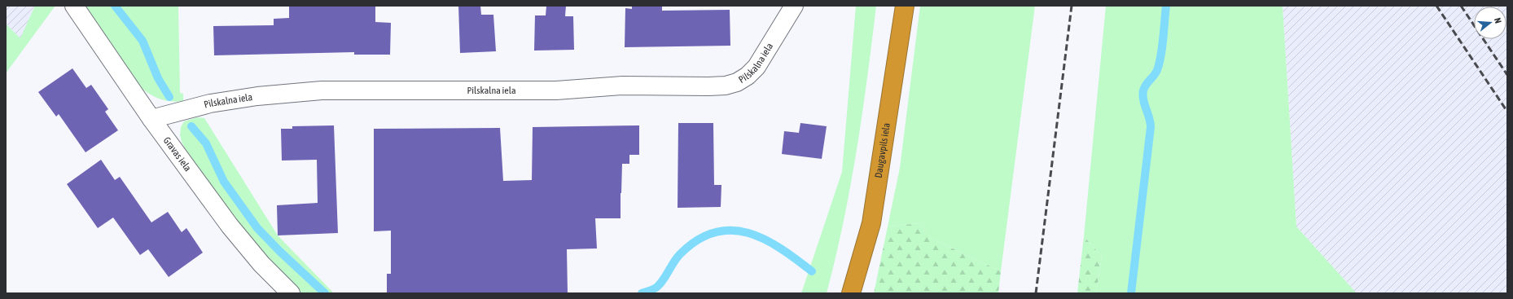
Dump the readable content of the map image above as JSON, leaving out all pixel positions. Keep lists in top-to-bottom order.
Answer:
{
  "streets": {
    "highway": ["Daugavpils iela"],
    "street": ["Pilskalna iela", "Gravas iela"]
  },
  "crossings": [
    ["Pilskalna iela", "Gravas iela"]
  ],
  "north": "right"
}
